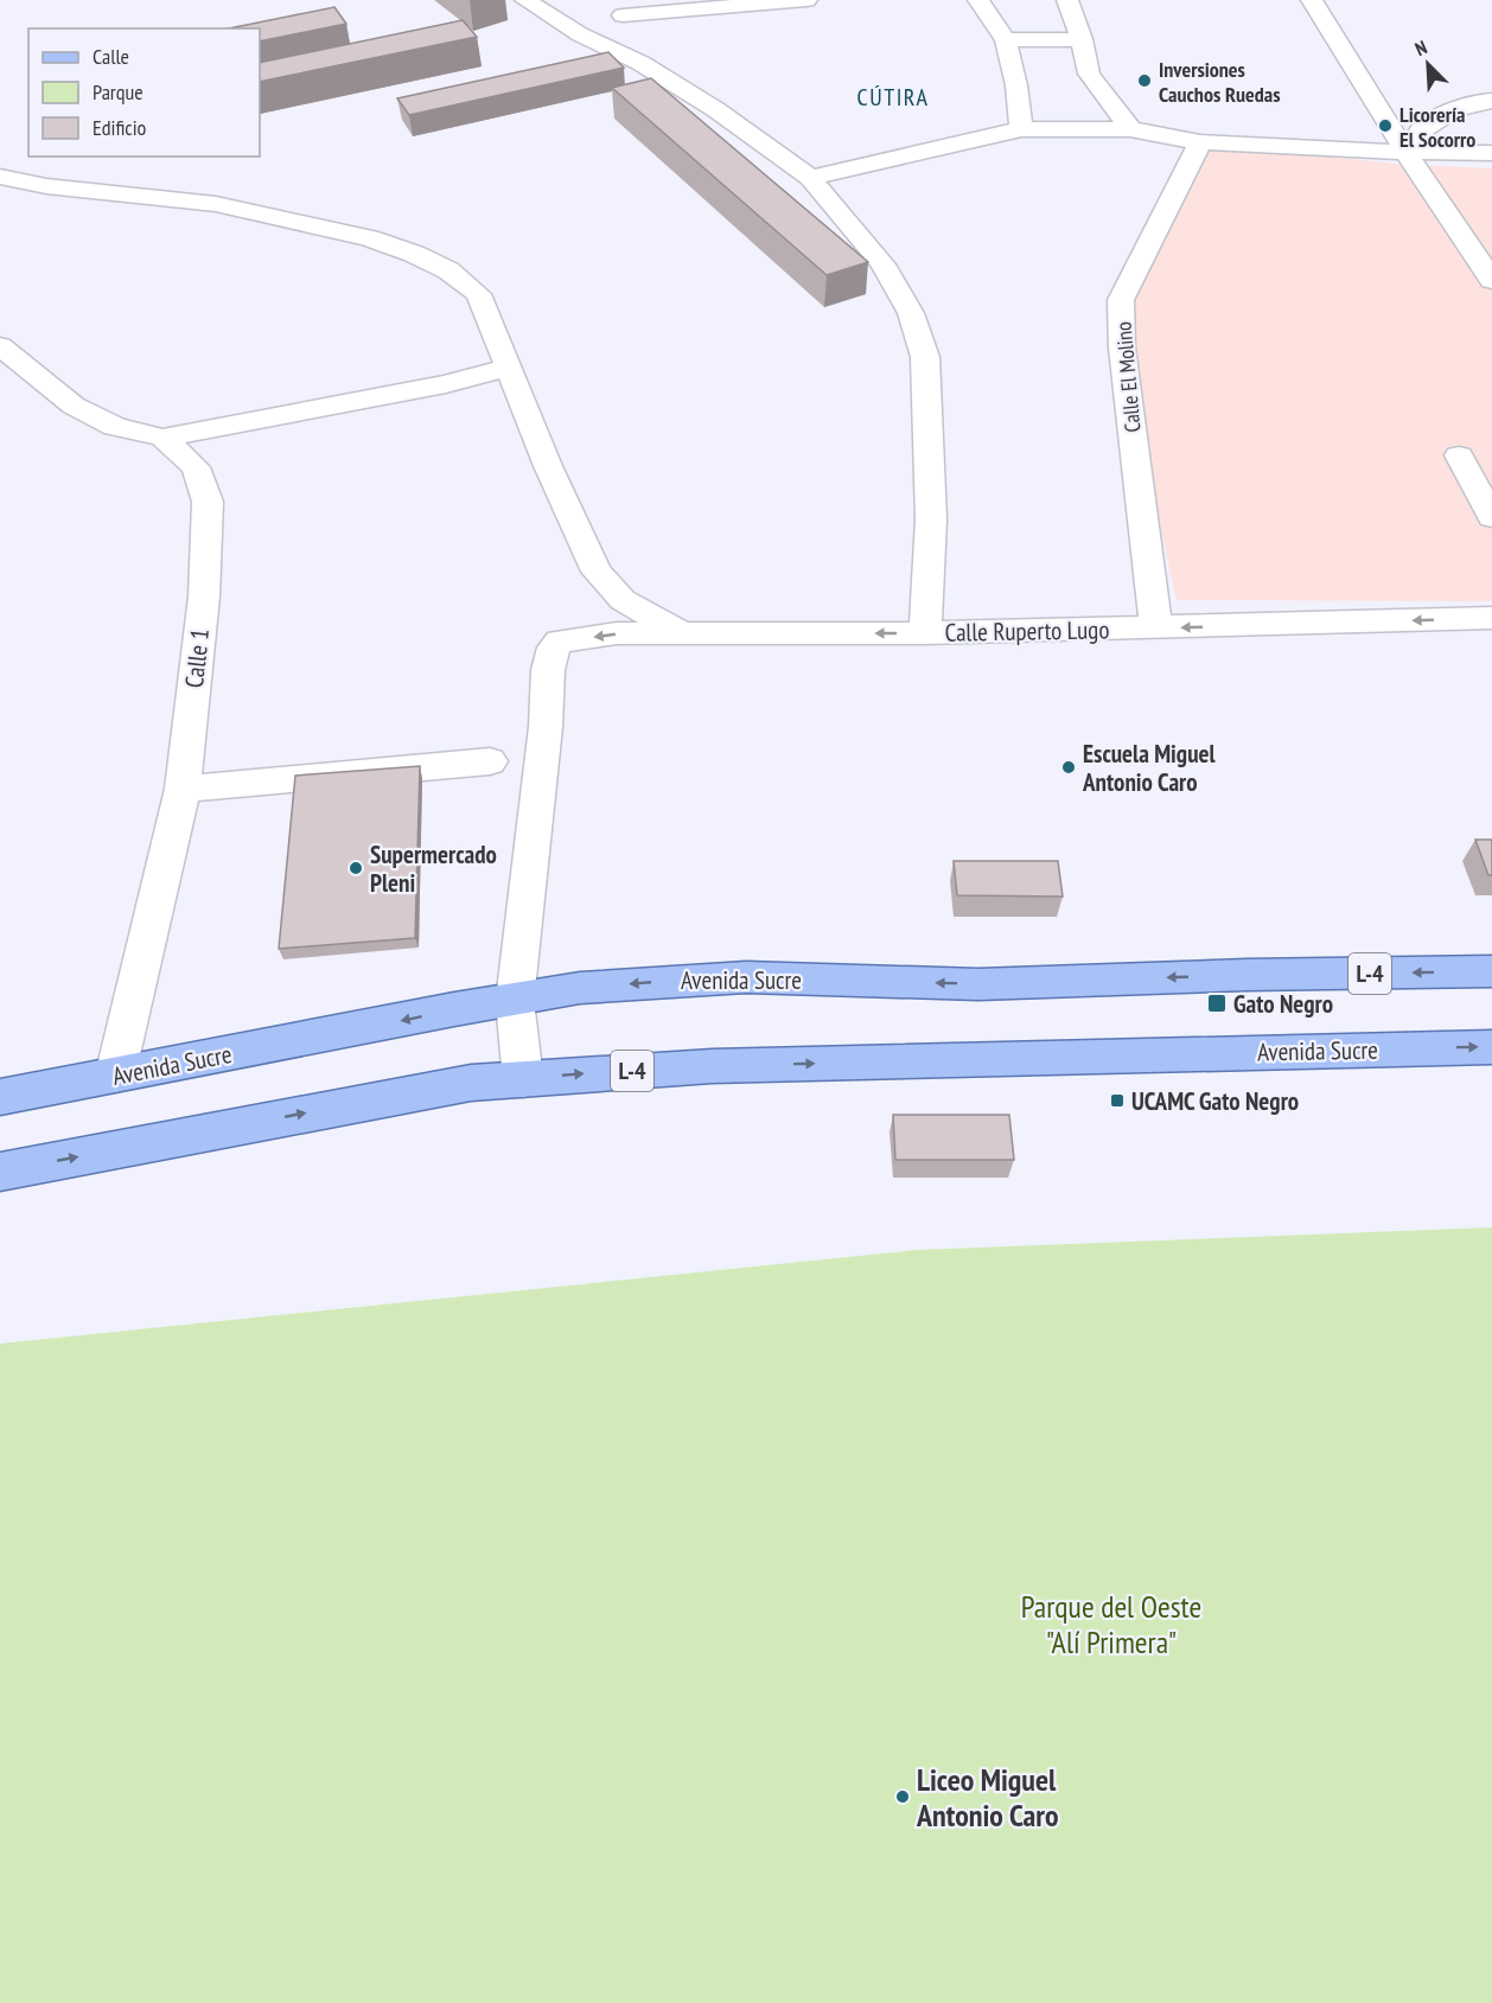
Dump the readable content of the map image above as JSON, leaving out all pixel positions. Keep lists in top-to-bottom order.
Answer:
{
  "streets": {
    "main road": ["L-4", "Avenida Sucre"],
    "street": ["Calle El Molino", "Calle Ruperto Lugo", "Calle 1"]
  },
  "crossings": [
    ["Calle El Molino", "Calle Ruperto Lugo"],
    ["Calle Ruperto Lugo", "Avenida Sucre"],
    ["Calle 1", "Avenida Sucre"]
  ],
  "districts": ["CÚTIRA"],
  "parks": ["Parque del Oeste \"Alí Primera\""],
  "places": {
    "other": [
      "Inversiones Cauchos Ruedas",
      "Licorería El Socorro",
      "Escuela Miguel Antonio Caro",
      "Supermercado Pleni",
      "Liceo Miguel Antonio Caro"
    ],
    "transit": ["Gato Negro", "UCAMC Gato Negro"]
  },
  "legend": ["Calle", "Parque", "Edificio"],
  "north": "top left"
}
